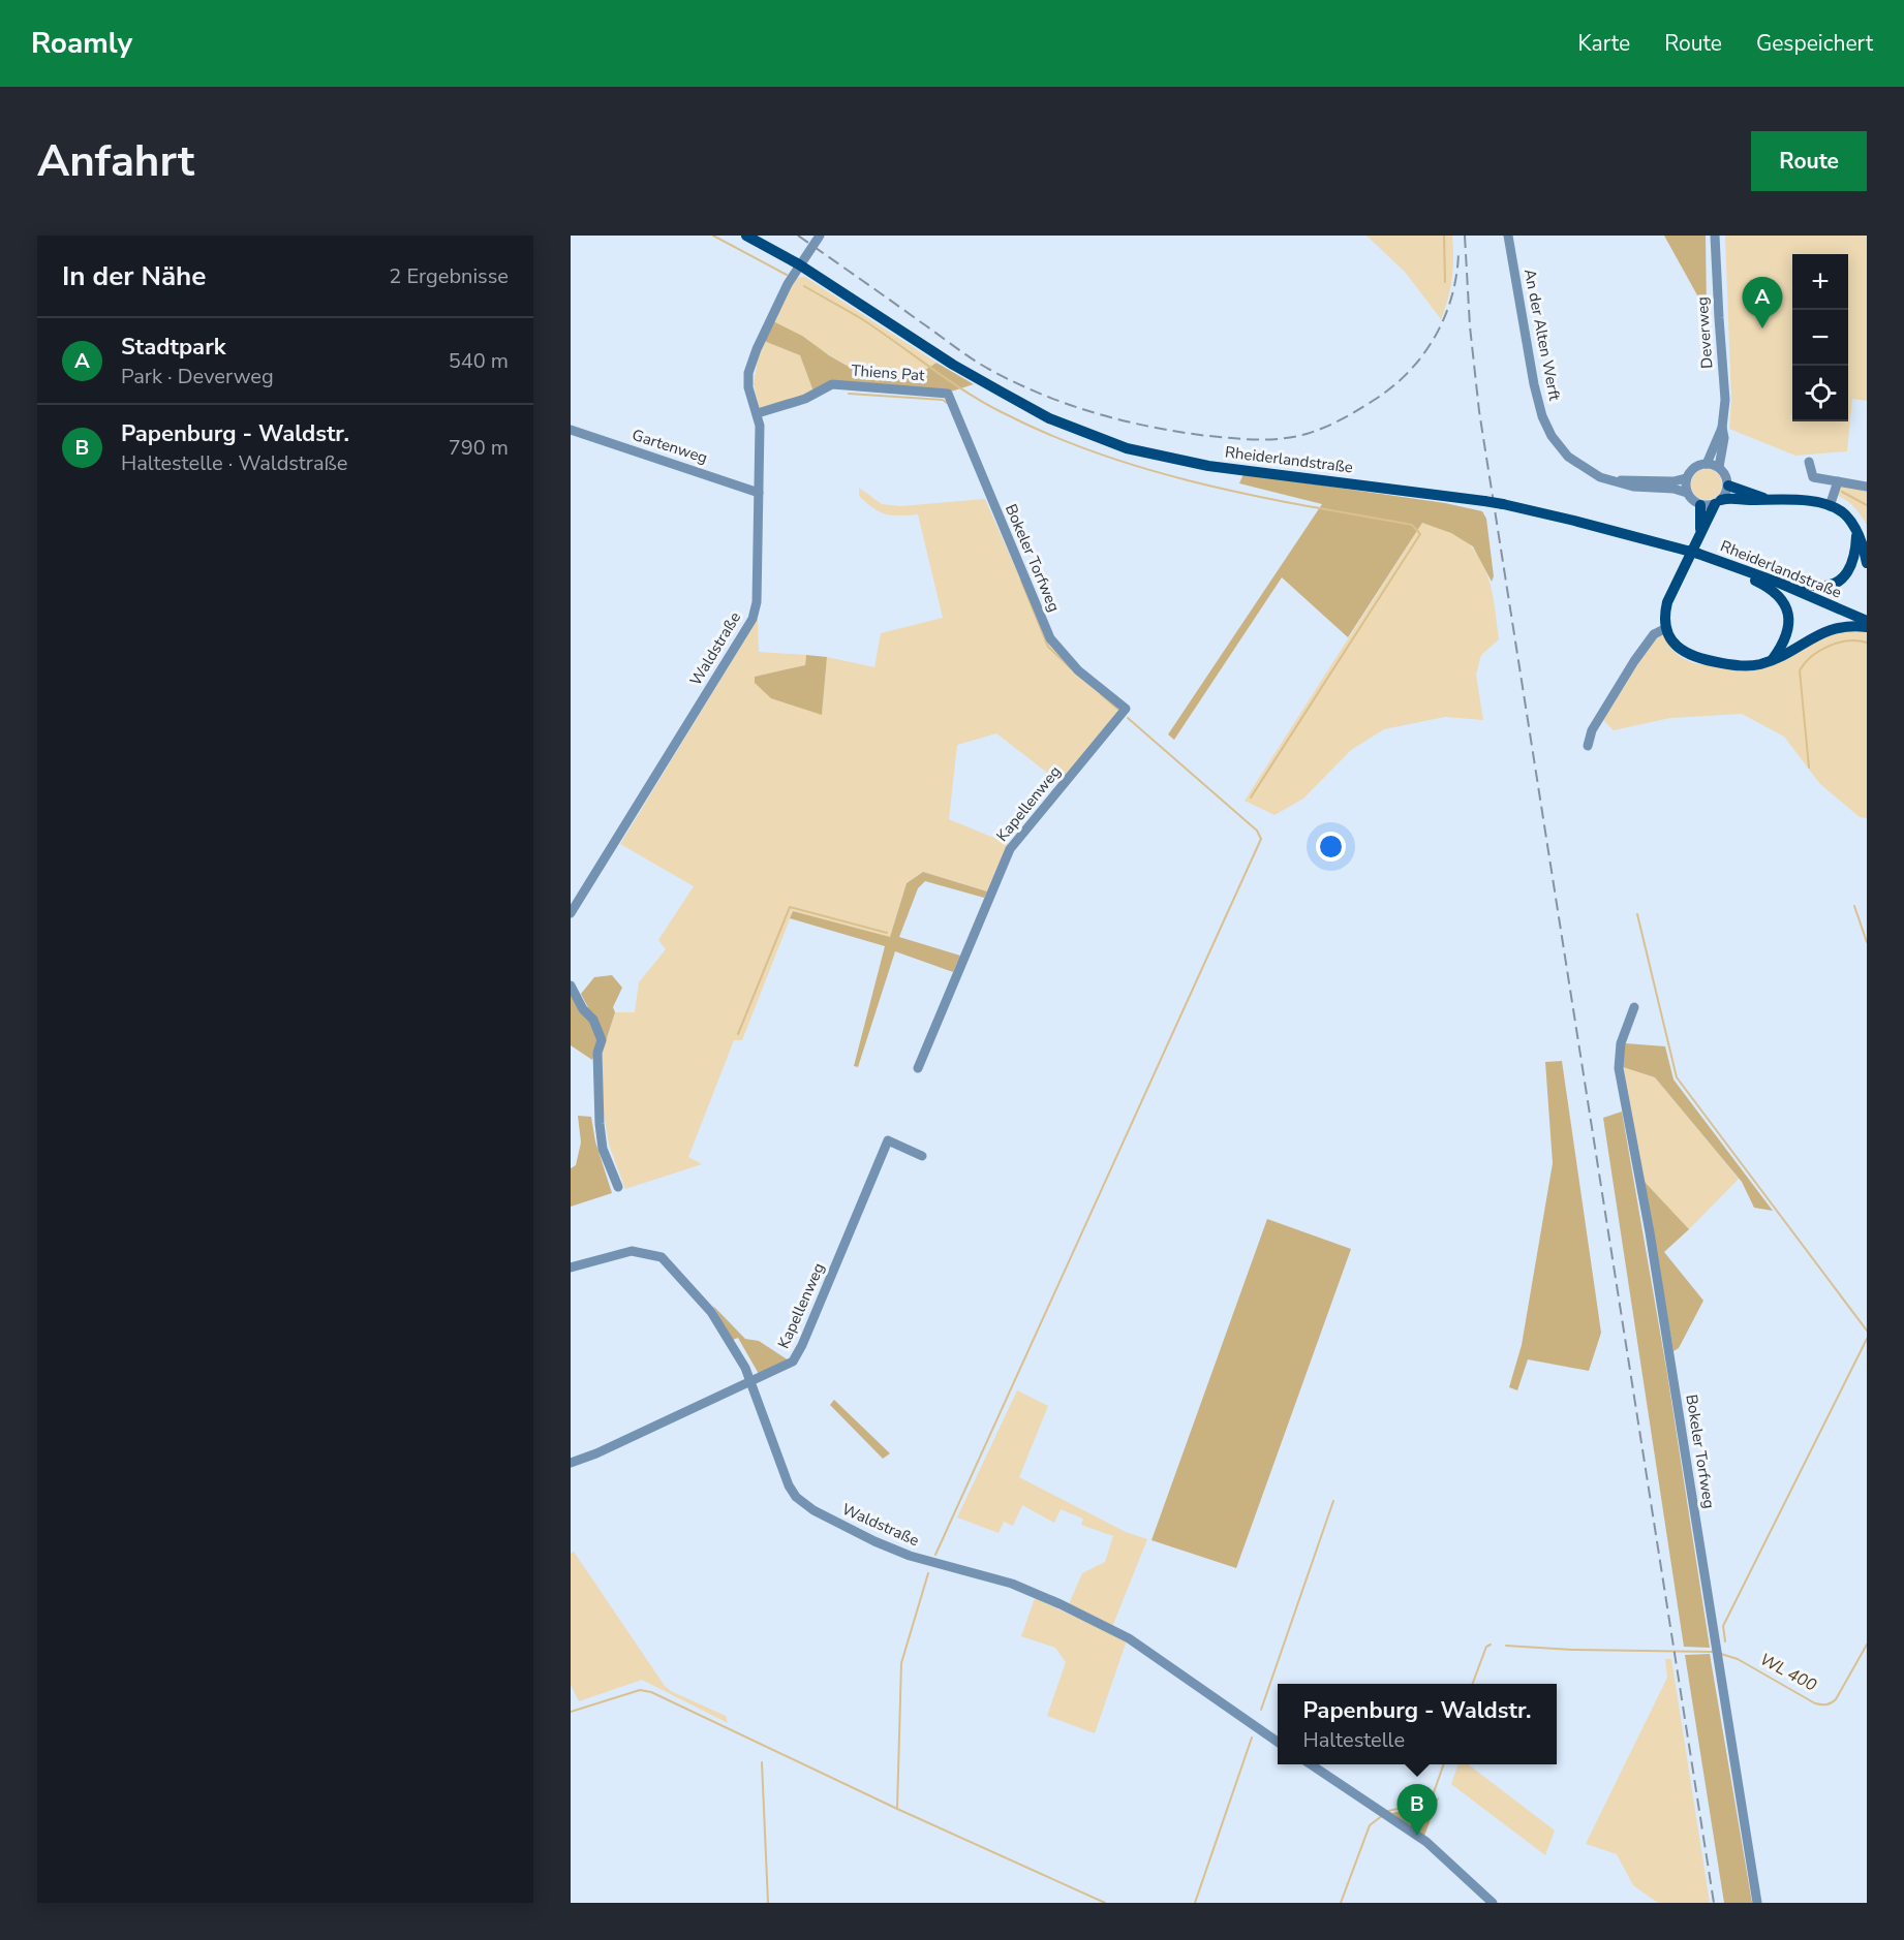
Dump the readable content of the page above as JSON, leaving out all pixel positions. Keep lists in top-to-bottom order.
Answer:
{
  "streets": {
    "main road": ["Rheiderlandstraße"],
    "street": [
      "Deverweg",
      "An der Alten Werft",
      "Thiens Pat",
      "Gartenweg",
      "Bokeler Torfweg",
      "Waldstraße",
      "Kapellenweg"
    ]
  },
  "crossings": [
    ["Deverweg", "An der Alten Werft"],
    ["Thiens Pat", "Bokeler Torfweg"],
    ["Thiens Pat", "Waldstraße"],
    ["Gartenweg", "Waldstraße"],
    ["Rheiderlandstraße", "Waldstraße"],
    ["Bokeler Torfweg", "Kapellenweg"],
    ["Waldstraße", "Kapellenweg"]
  ],
  "water": ["WL 400"],
  "page": {
    "header": "Roamly",
    "nav": ["Karte", "Route", "Gespeichert"],
    "buttons": "Route",
    "title": "Anfahrt",
    "heading": ["In der Nähe", "2 Ergebnisse"],
    "map_buttons": ["+", "−"],
    "pins": ["A", "B"],
    "list": [
      {
        "mark": "A",
        "name": "Stadtpark",
        "note": "Park · Deverweg",
        "value": "540 m"
      },
      {
        "mark": "B",
        "name": "Papenburg - Waldstr.",
        "note": "Haltestelle · Waldstraße",
        "value": "790 m"
      }
    ],
    "popup": ["Papenburg - Waldstr.", "Haltestelle"]
  }
}
